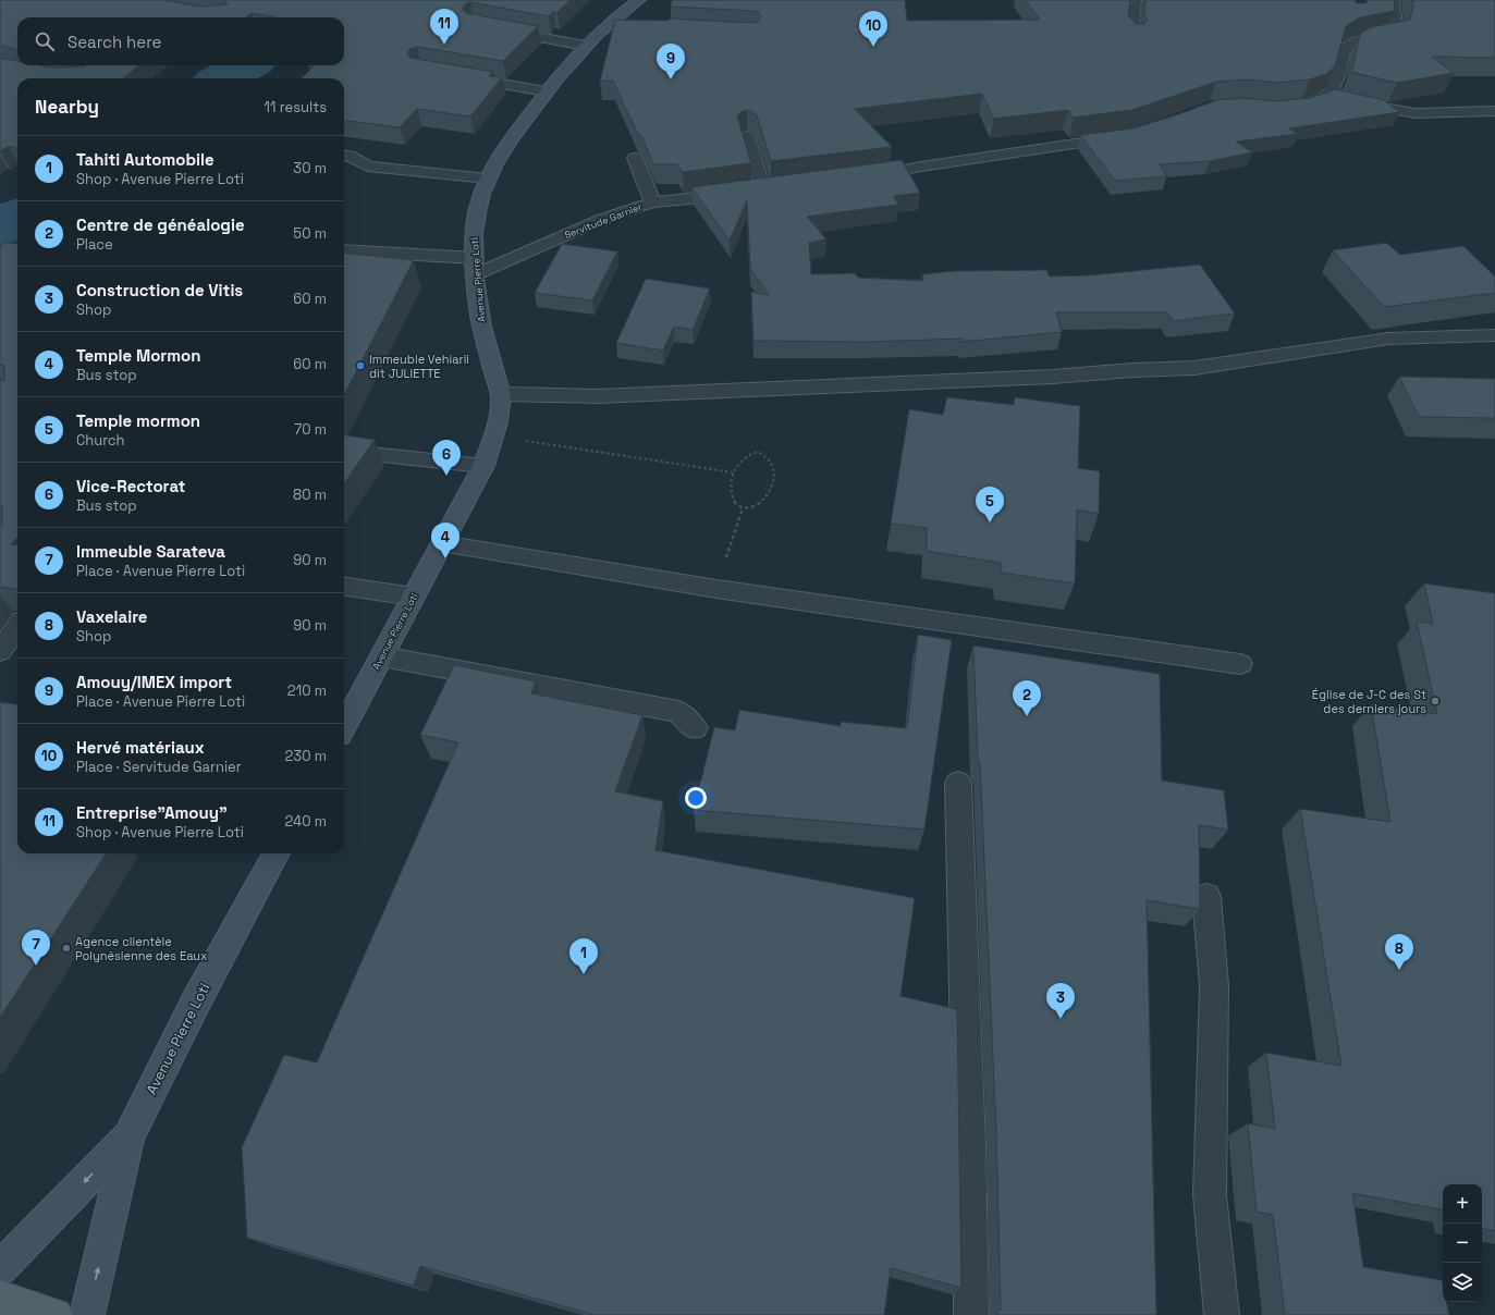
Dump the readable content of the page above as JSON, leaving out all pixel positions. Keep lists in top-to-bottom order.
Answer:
{
  "streets": {
    "main road": ["Avenue Pierre Loti"],
    "street": ["Servitude Garnier"]
  },
  "crossings": [
    ["Servitude Garnier", "Avenue Pierre Loti"]
  ],
  "places": ["Immeuble Vehiarii dit JULIETTE", "Église de J-C des St des derniers jours", "Agence clientèle Polynésienne des Eaux"],
  "page": {
    "pins": [
      "11",
      "10",
      "9",
      "6",
      "5",
      "4",
      "2",
      "7",
      "8",
      "1",
      "3"
    ],
    "search": "Search here",
    "heading": ["Nearby", "11 results"],
    "list": [
      {
        "mark": "1",
        "name": "Tahiti Automobile",
        "note": "Shop · Avenue Pierre Loti",
        "value": "30 m"
      },
      {
        "mark": "2",
        "name": "Centre de généalogie",
        "note": "Place",
        "value": "50 m"
      },
      {
        "mark": "3",
        "name": "Construction de Vitis",
        "note": "Shop",
        "value": "60 m"
      },
      {
        "mark": "4",
        "name": "Temple Mormon",
        "note": "Bus stop",
        "value": "60 m"
      },
      {
        "mark": "5",
        "name": "Temple mormon",
        "note": "Church",
        "value": "70 m"
      },
      {
        "mark": "6",
        "name": "Vice-Rectorat",
        "note": "Bus stop",
        "value": "80 m"
      },
      {
        "mark": "7",
        "name": "Immeuble Sarateva",
        "note": "Place · Avenue Pierre Loti",
        "value": "90 m"
      },
      {
        "mark": "8",
        "name": "Vaxelaire",
        "note": "Shop",
        "value": "90 m"
      },
      {
        "mark": "9",
        "name": "Amouy/IMEX import",
        "note": "Place · Avenue Pierre Loti",
        "value": "210 m"
      },
      {
        "mark": "10",
        "name": "Hervé matériaux",
        "note": "Place · Servitude Garnier",
        "value": "230 m"
      },
      {
        "mark": "11",
        "name": "Entreprise\"Amouy\"",
        "note": "Shop · Avenue Pierre Loti",
        "value": "240 m"
      }
    ],
    "map_buttons": ["+", "−"]
  }
}
